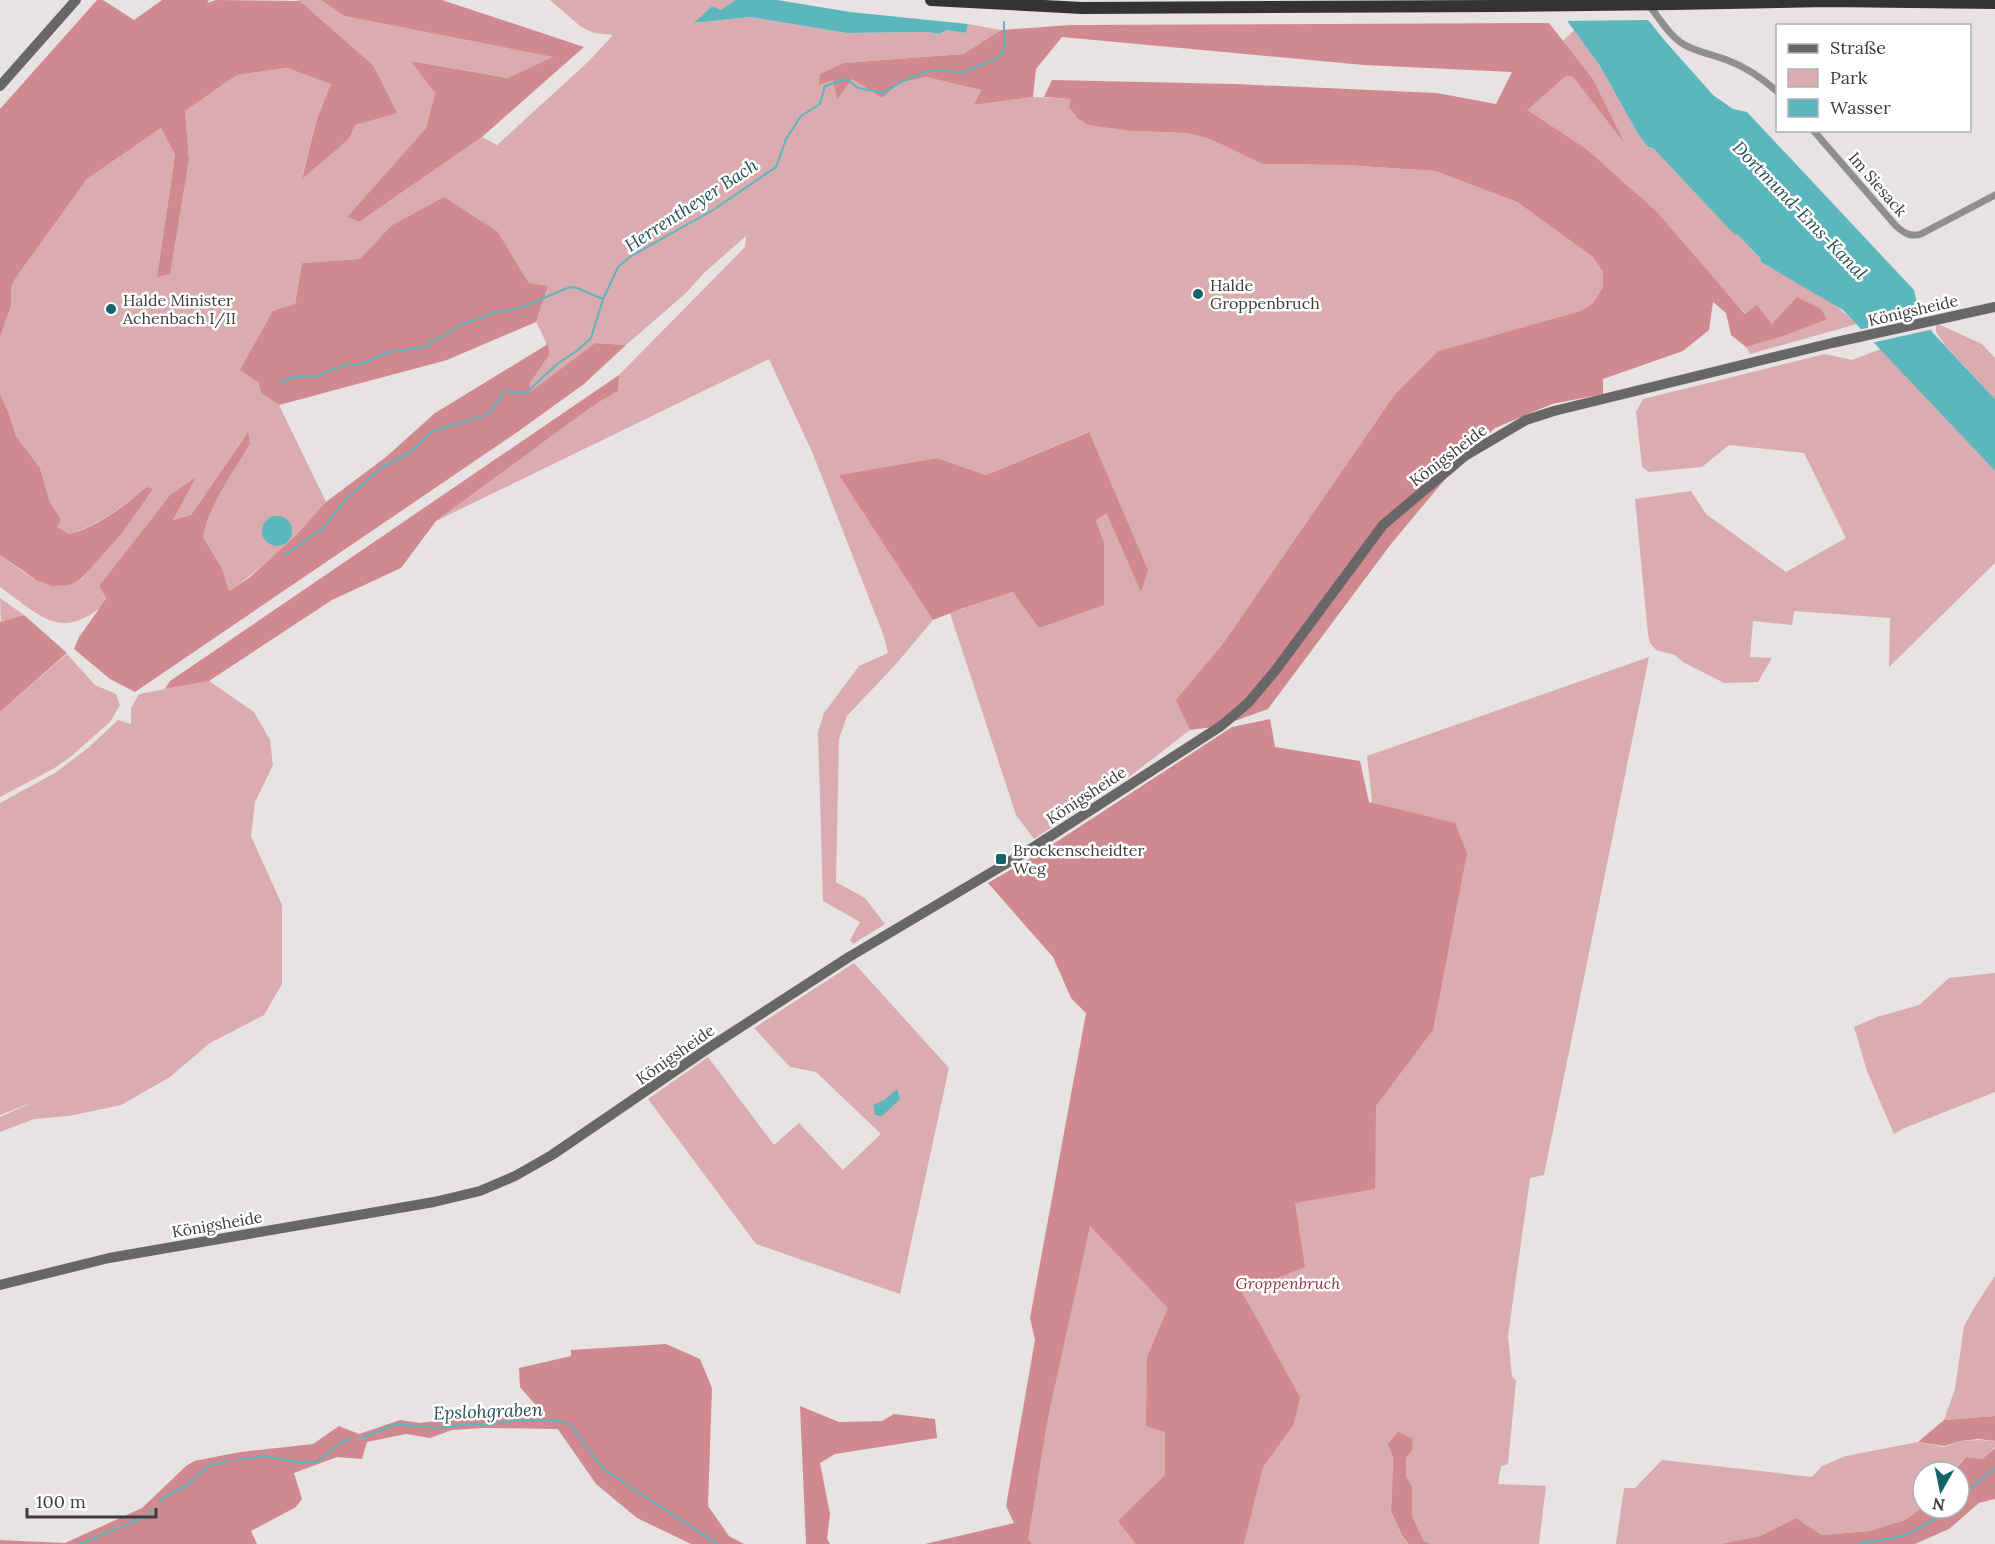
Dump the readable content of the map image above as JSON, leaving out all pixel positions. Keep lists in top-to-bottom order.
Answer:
{
  "streets": {
    "main road": ["Königsheide"],
    "street": ["Im Siesack"]
  },
  "water": ["Herrentheyer Bach", "Dortmund-Ems-Kanal", "Epslohgraben"],
  "parks": ["Groppenbruch"],
  "places": {
    "other": ["Halde Groppenbruch", "Halde Minister Achenbach I/II"],
    "transit": ["Brockenscheidter Weg"]
  },
  "legend": ["Straße", "Park", "Wasser"],
  "scale_bar": "100 m",
  "north": "bottom"
}
